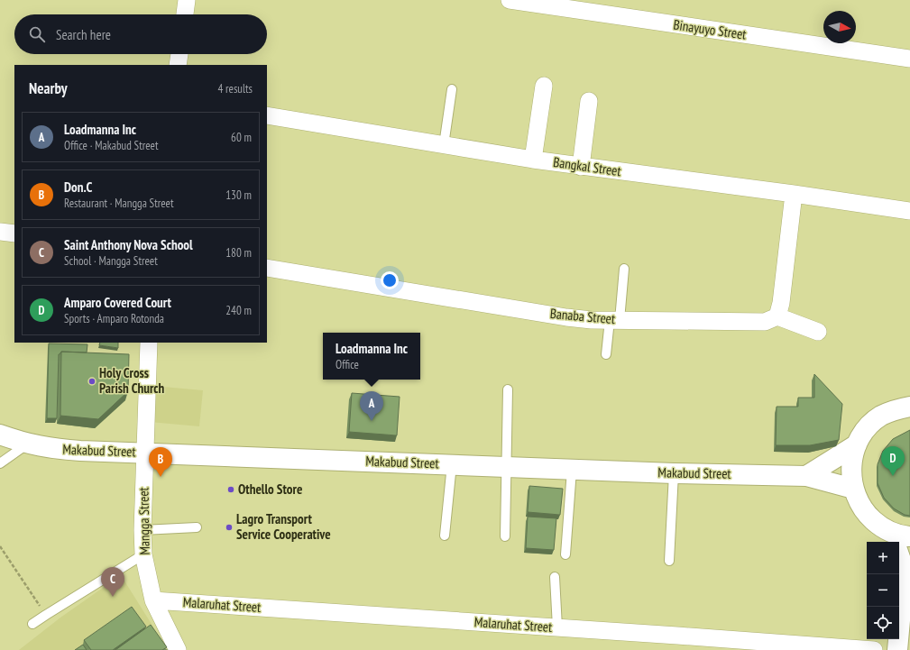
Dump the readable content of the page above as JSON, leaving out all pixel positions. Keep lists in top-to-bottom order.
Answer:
{
  "streets": {
    "street": [
      "Binayuyo Street",
      "Bangkal Street",
      "Banaba Street",
      "Makabud Street",
      "Mangga Street",
      "Malaruhat Street"
    ]
  },
  "crossings": [
    ["Makabud Street", "Mangga Street"],
    ["Mangga Street", "Malaruhat Street"]
  ],
  "places": ["Holy Cross Parish Church", "Othello Store", "Lagro Transport Service Cooperative"],
  "north": "right",
  "page": {
    "search": "Search here",
    "heading": ["Nearby", "4 results"],
    "list": [
      {
        "mark": "A",
        "name": "Loadmanna Inc",
        "note": "Office · Makabud Street",
        "value": "60 m"
      },
      {
        "mark": "B",
        "name": "Don.C",
        "note": "Restaurant · Mangga Street",
        "value": "130 m"
      },
      {
        "mark": "C",
        "name": "Saint Anthony Nova School",
        "note": "School · Mangga Street",
        "value": "180 m"
      },
      {
        "mark": "D",
        "name": "Amparo Covered Court",
        "note": "Sports · Amparo Rotonda",
        "value": "240 m"
      }
    ],
    "popup": ["Loadmanna Inc", "Office"],
    "pins": [
      "A",
      "D",
      "B",
      "C"
    ],
    "map_buttons": ["+", "−"]
  }
}
